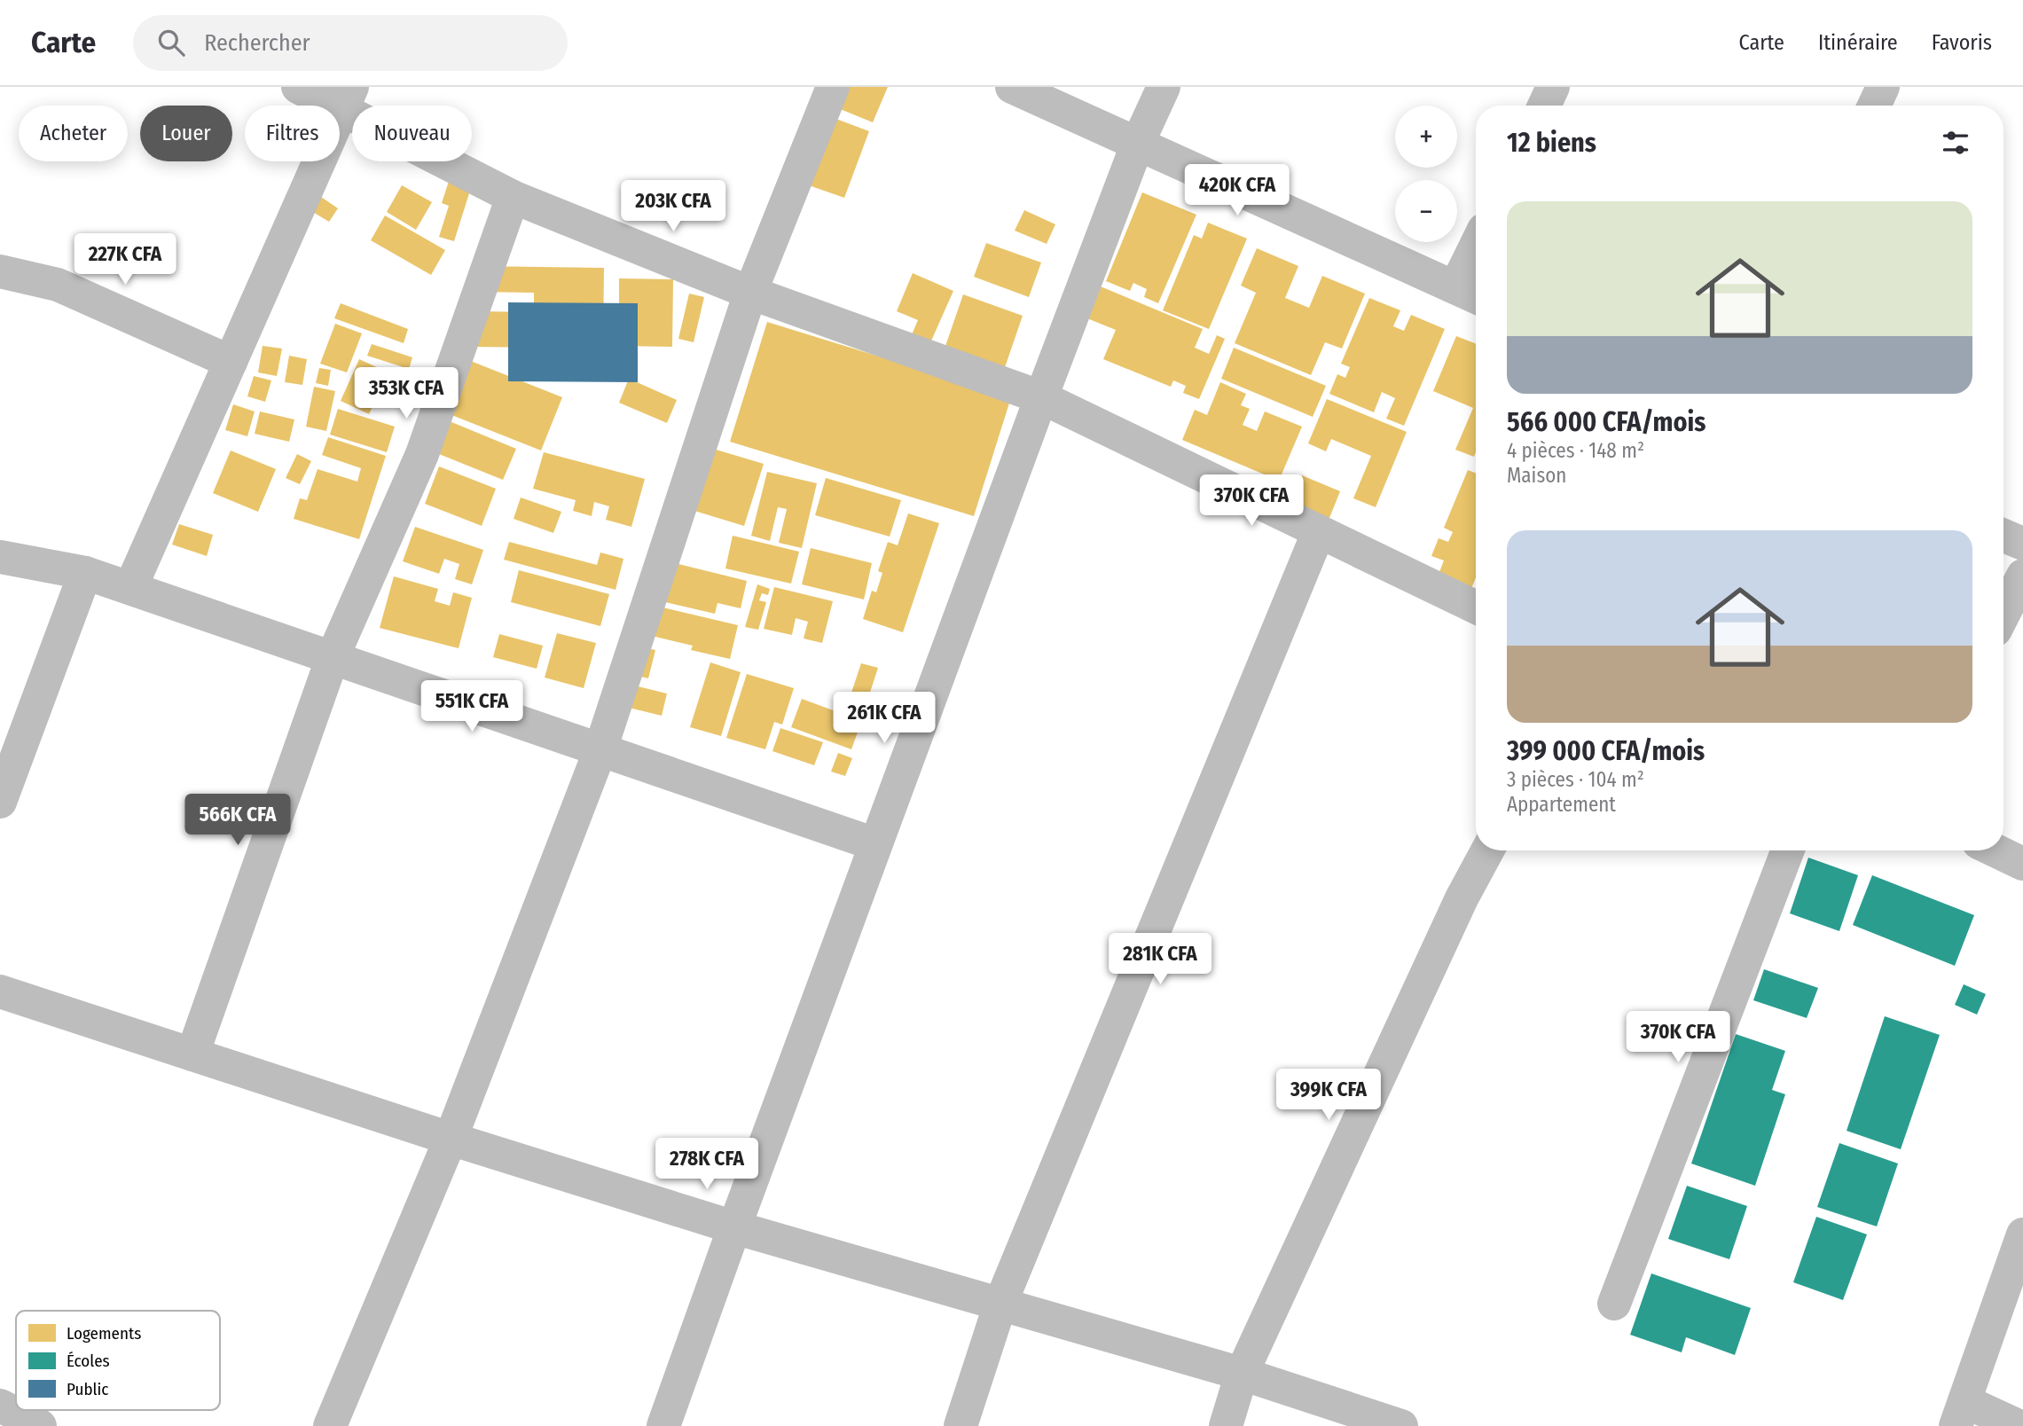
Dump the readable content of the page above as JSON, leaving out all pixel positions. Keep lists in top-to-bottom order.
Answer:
{
  "legend": ["Logements", "Écoles", "Public"],
  "page": {
    "header": "Carte",
    "search": "Rechercher",
    "nav": ["Carte", "Itinéraire", "Favoris"],
    "map_buttons": ["+", "−"],
    "chip": [
      "Acheter",
      "Louer",
      "Filtres",
      "Nouveau"
    ],
    "heading": "12 biens",
    "price": [
      "420K CFA",
      "203K CFA",
      "227K CFA",
      "353K CFA",
      "370K CFA",
      "551K CFA",
      "261K CFA",
      "566K CFA",
      "281K CFA",
      "370K CFA",
      "399K CFA",
      "278K CFA"
    ],
    "list": [
      {
        "name": "566 000 CFA/mois",
        "note": "4 pièces · 148 m² · Maison"
      },
      {
        "name": "399 000 CFA/mois",
        "note": "3 pièces · 104 m² · Appartement"
      }
    ]
  }
}
